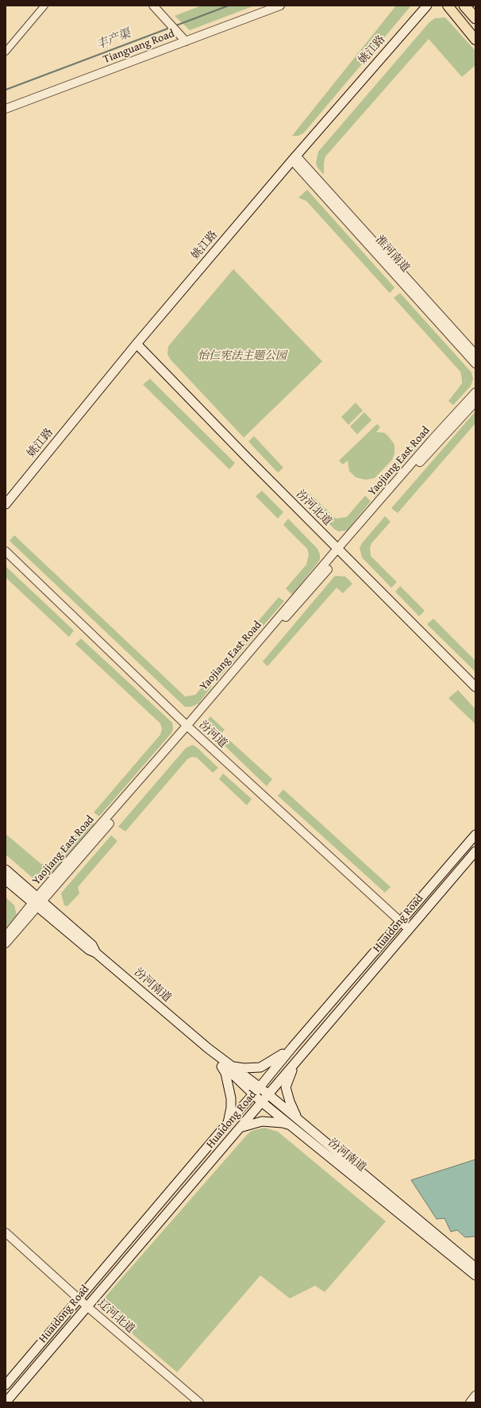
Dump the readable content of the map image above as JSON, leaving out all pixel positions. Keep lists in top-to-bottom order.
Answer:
{
  "streets": {
    "main road": [
      "姚江路",
      "汾河北道",
      "Huaidong Road",
      "汾河南道"
    ],
    "street": [
      "Tianguang Road",
      "淮河南道",
      "Yaojiang East Road",
      "汾河道",
      "辽河北道"
    ]
  },
  "crossings": [
    ["姚江路", "淮河南道"],
    ["姚江路", "汾河北道"],
    ["Yaojiang East Road", "汾河北道"],
    ["Yaojiang East Road", "汾河道"],
    ["Yaojiang East Road", "汾河南道"],
    ["汾河道", "Huaidong Road"],
    ["Huaidong Road", "汾河南道"],
    ["Huaidong Road", "辽河北道"]
  ],
  "water": ["丰产渠"],
  "parks": ["怡仁宪法主题公园"]
}
